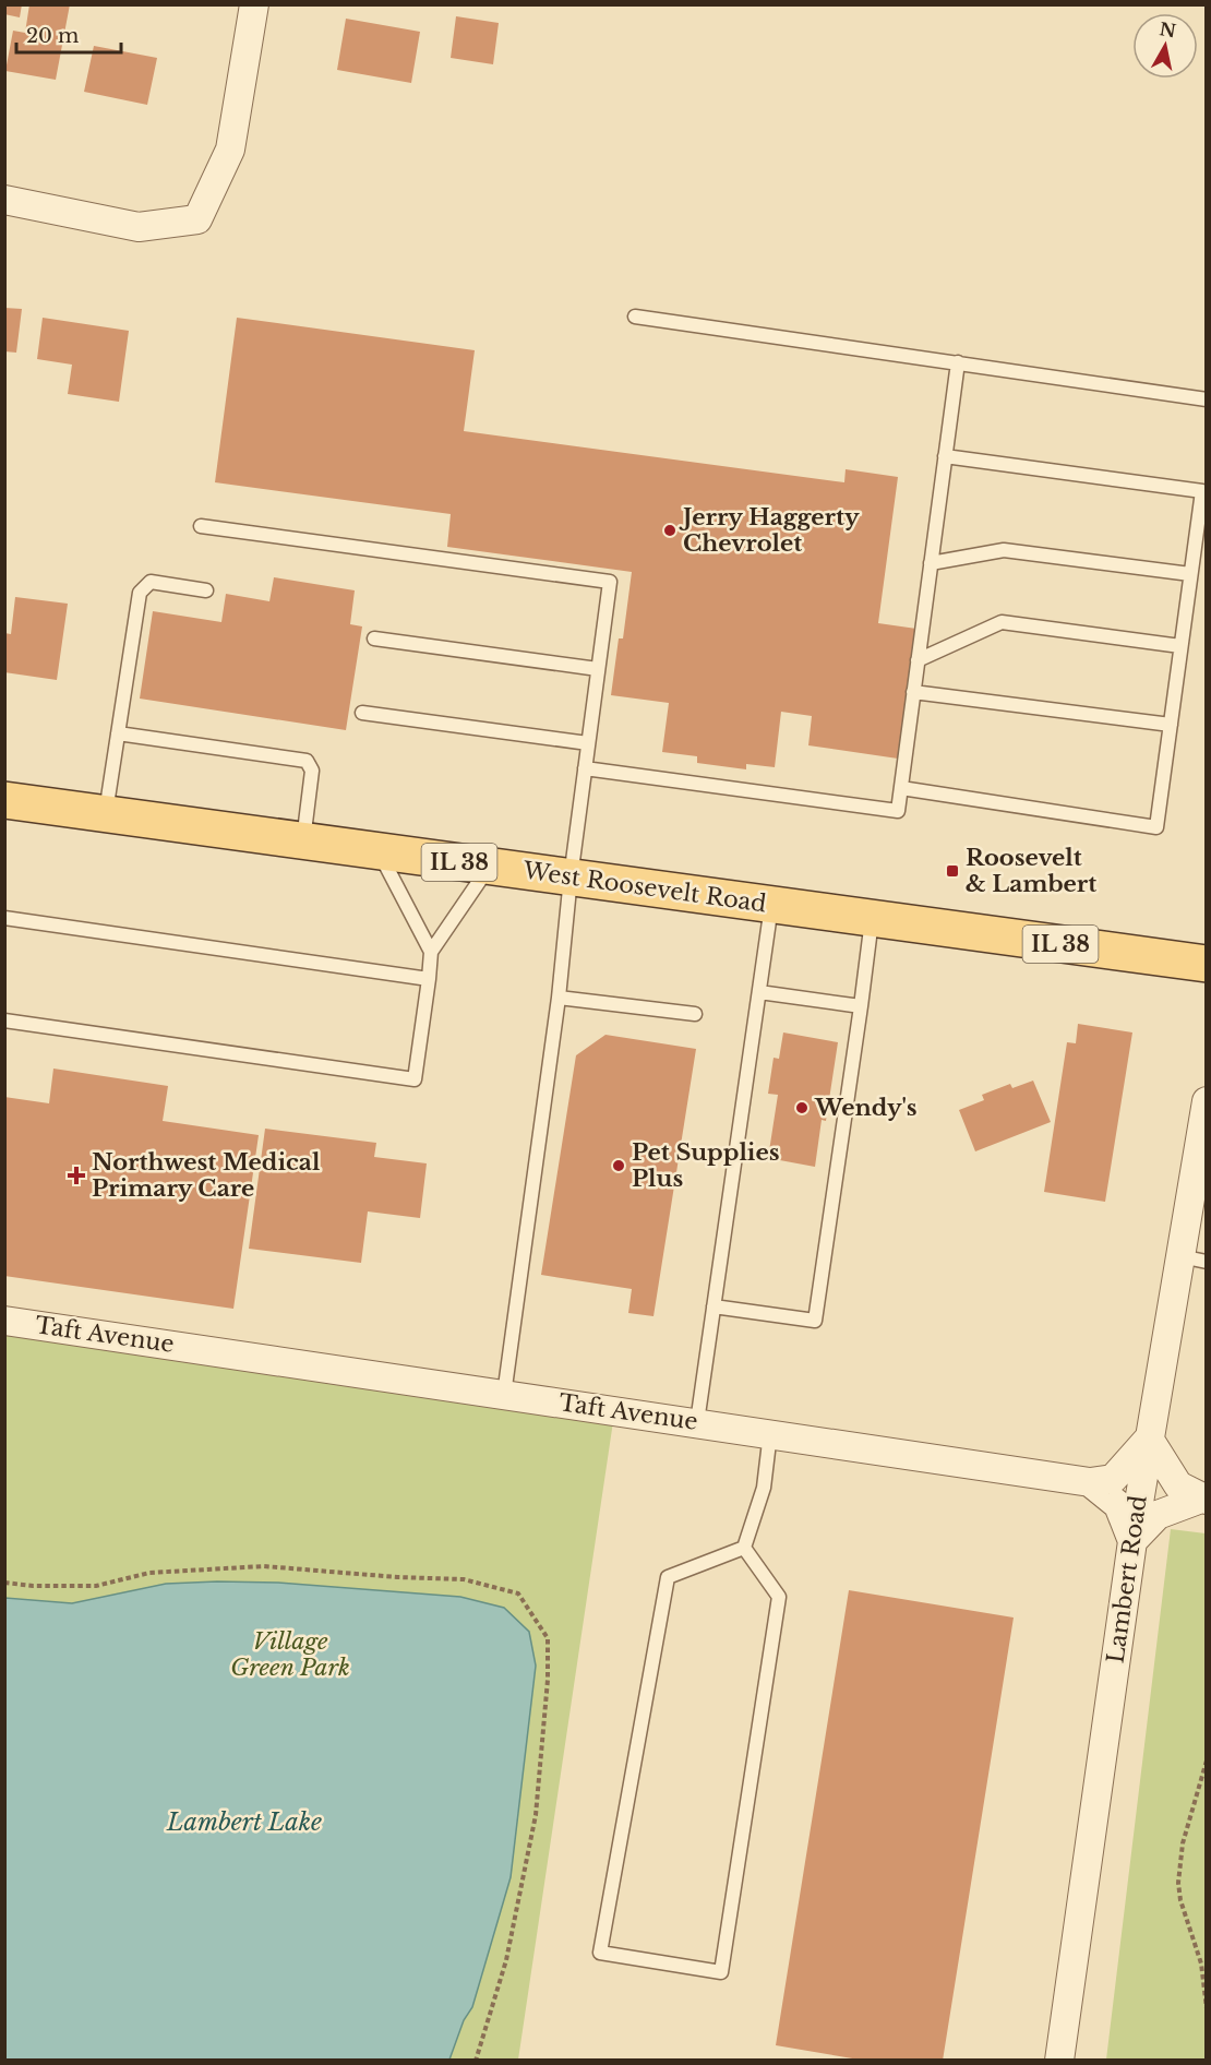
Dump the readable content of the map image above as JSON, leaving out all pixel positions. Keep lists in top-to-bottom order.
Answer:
{
  "streets": {
    "main road": ["IL 38", "West Roosevelt Road"],
    "street": ["Taft Avenue", "Lambert Road"]
  },
  "crossings": [
    ["Taft Avenue", "Lambert Road"]
  ],
  "water": ["Lambert Lake"],
  "parks": ["Village Green Park"],
  "places": {
    "other": ["Jerry Haggerty Chevrolet", "Wendy's", "Pet Supplies Plus"],
    "transit": ["Roosevelt & Lambert"],
    "health": ["Northwest Medical Primary Care"]
  },
  "scale_bar": "20 m",
  "north": "top"
}
